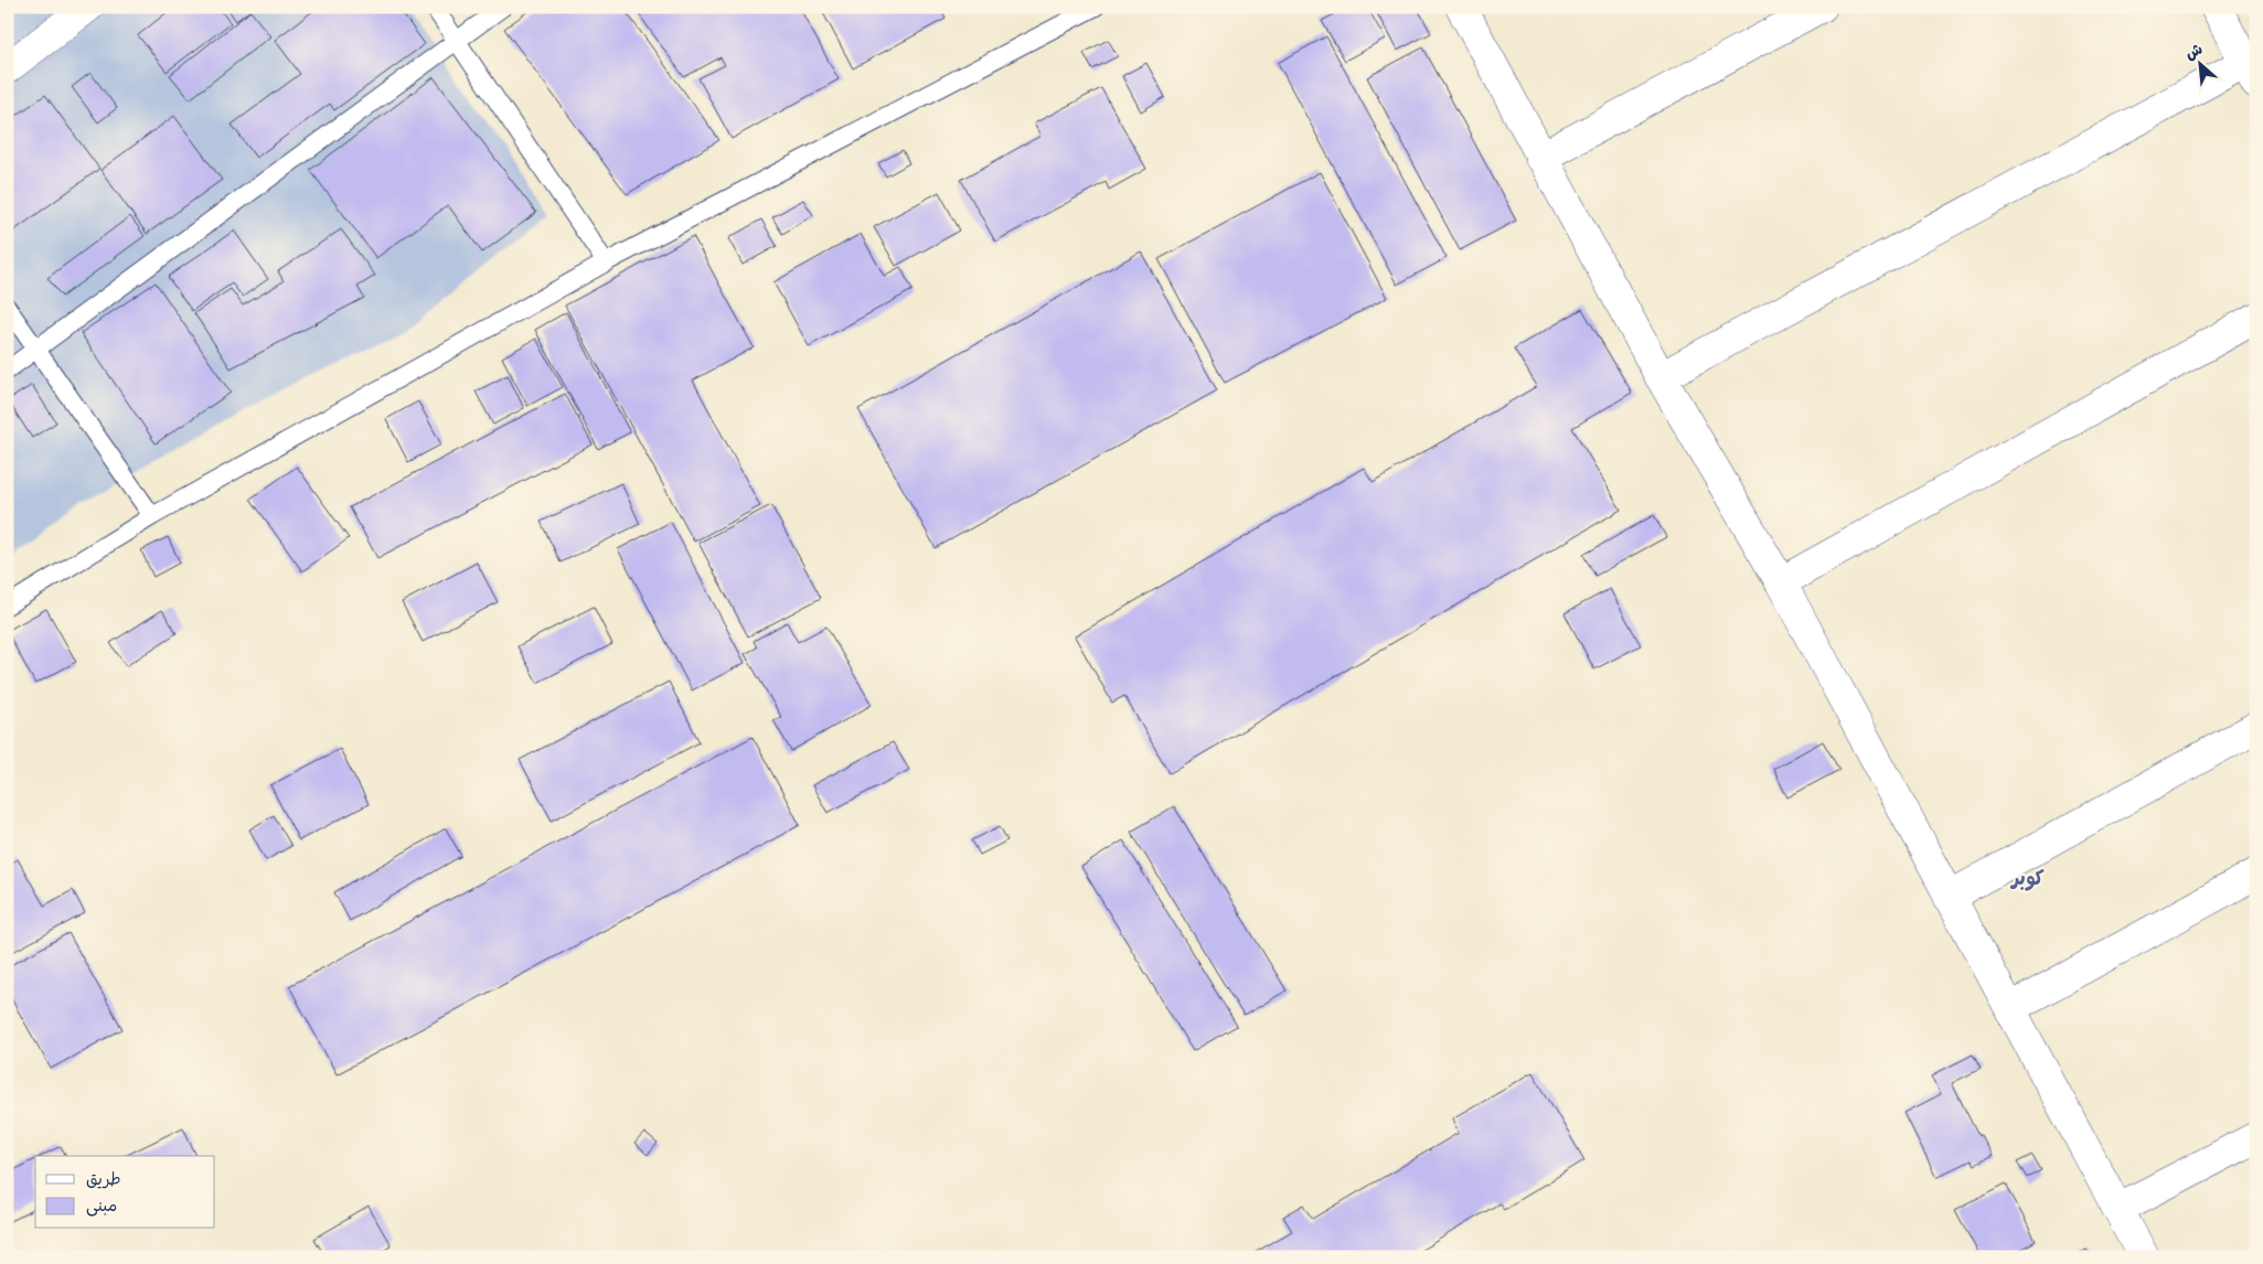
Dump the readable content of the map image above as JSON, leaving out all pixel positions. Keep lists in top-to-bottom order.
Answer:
{
  "districts": ["كوبر"],
  "legend": ["طريق", "مبنى"],
  "north": "top left"
}
